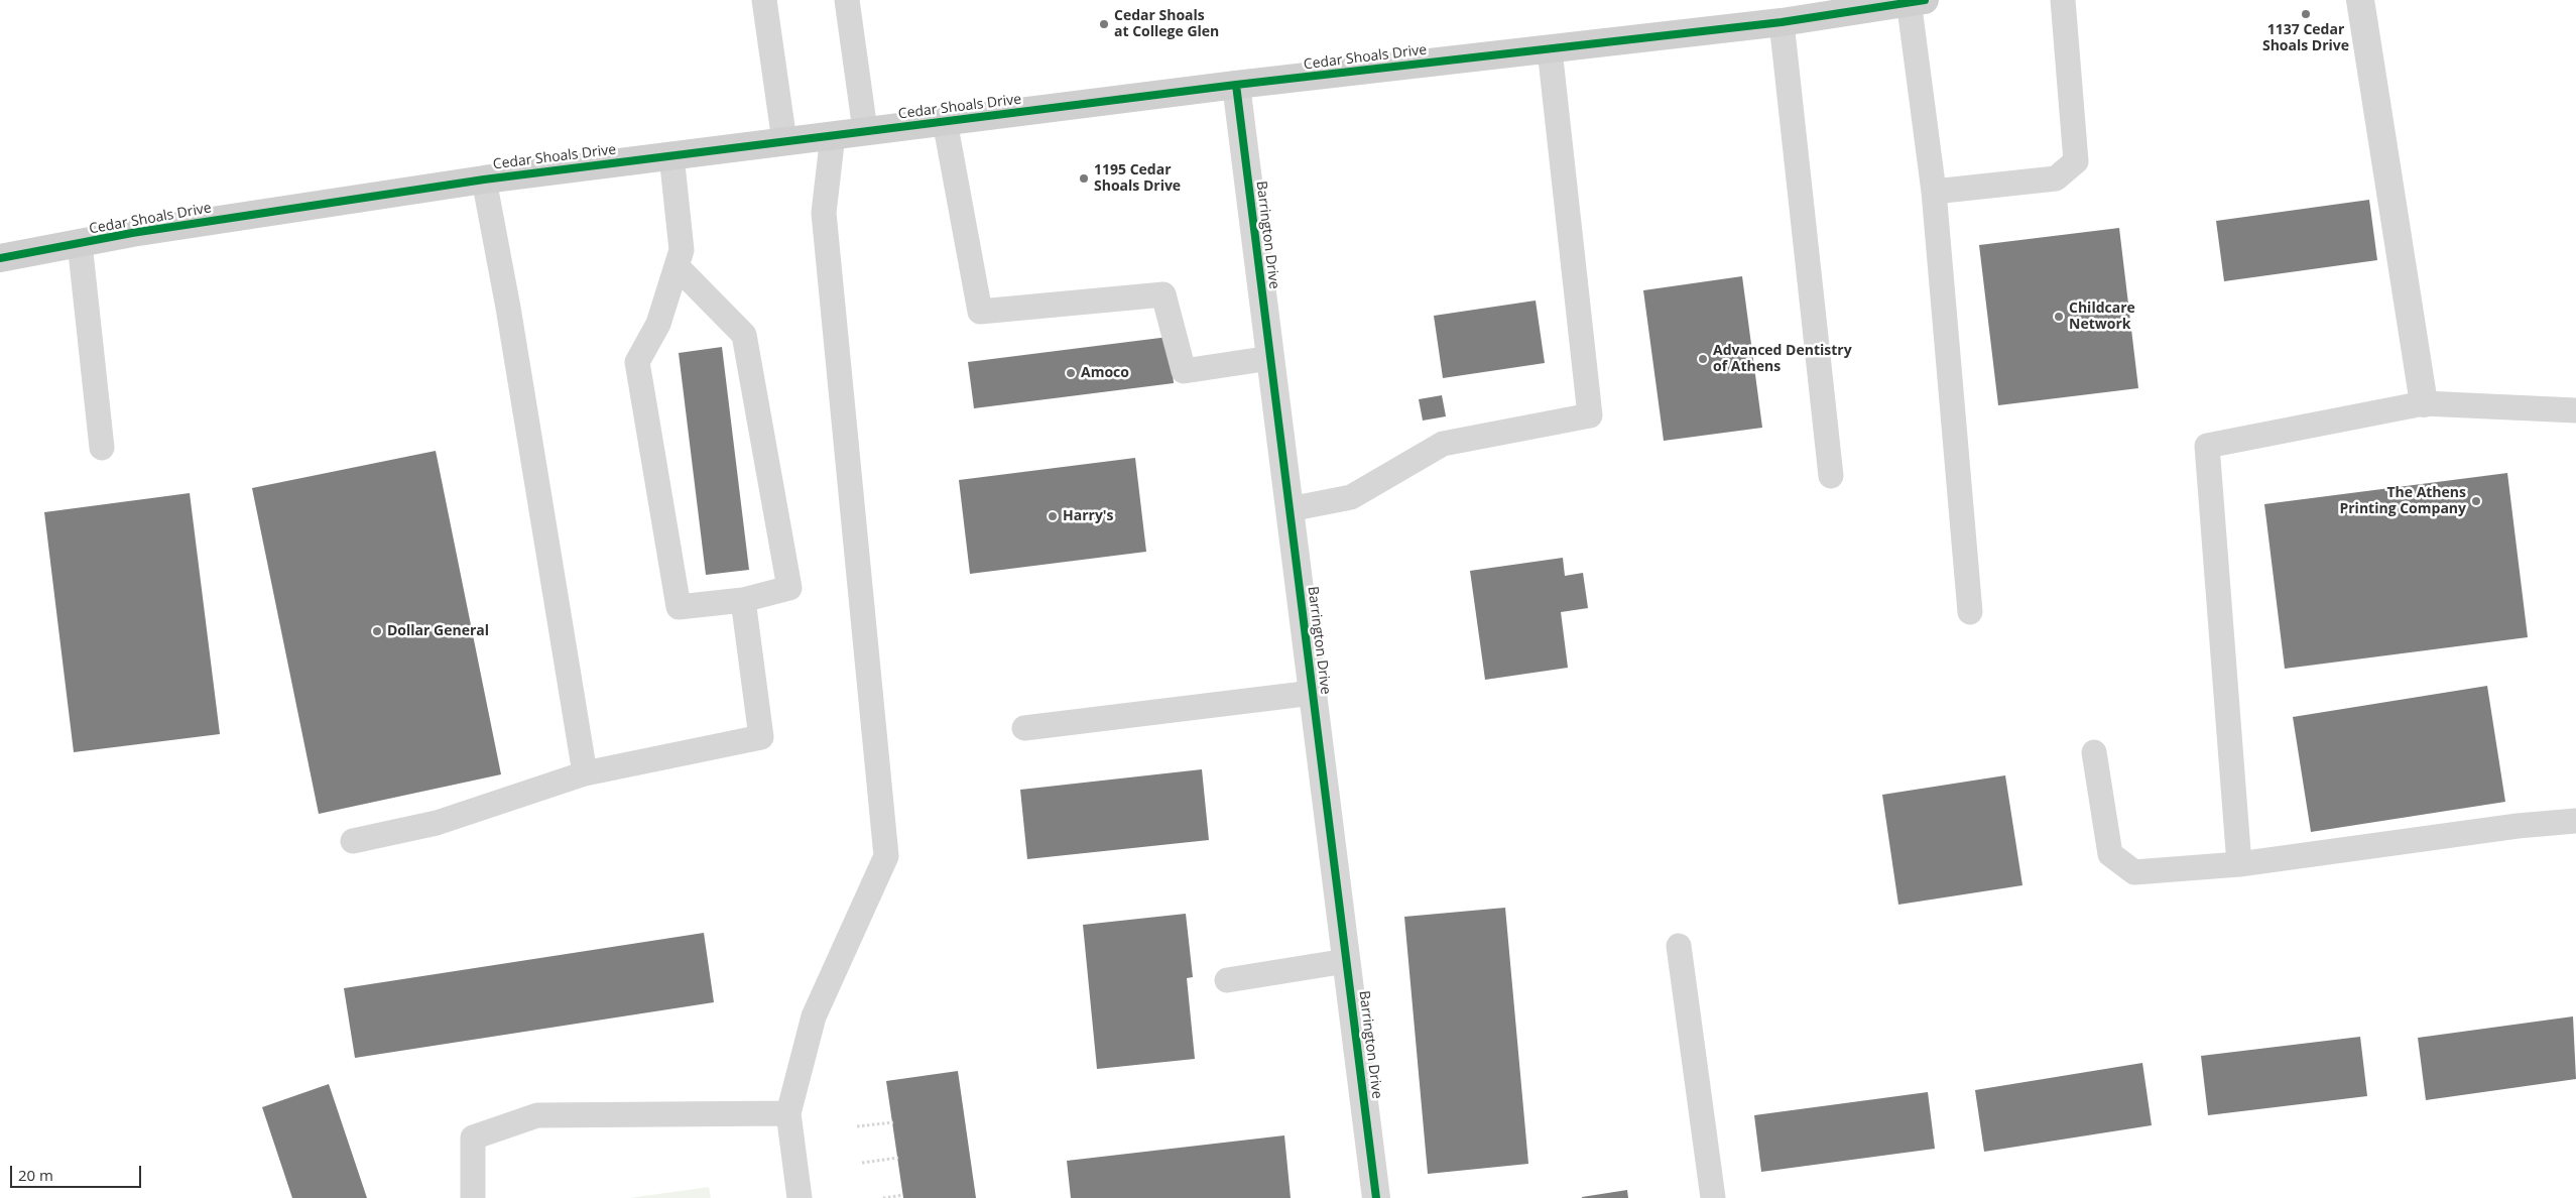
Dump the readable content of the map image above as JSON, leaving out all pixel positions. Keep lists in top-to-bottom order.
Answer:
{
  "streets": {
    "street": ["Cedar Shoals Drive", "Barrington Drive"]
  },
  "crossings": [
    ["Cedar Shoals Drive", "Barrington Drive"]
  ],
  "places": [
    "1137 Cedar Shoals Drive",
    "Cedar Shoals at College Glen",
    "1195 Cedar Shoals Drive",
    "Childcare Network",
    "Advanced Dentistry of Athens",
    "Amoco",
    "The Athens Printing Company",
    "Harry's",
    "Dollar General"
  ],
  "scale_bar": "20 m"
}
